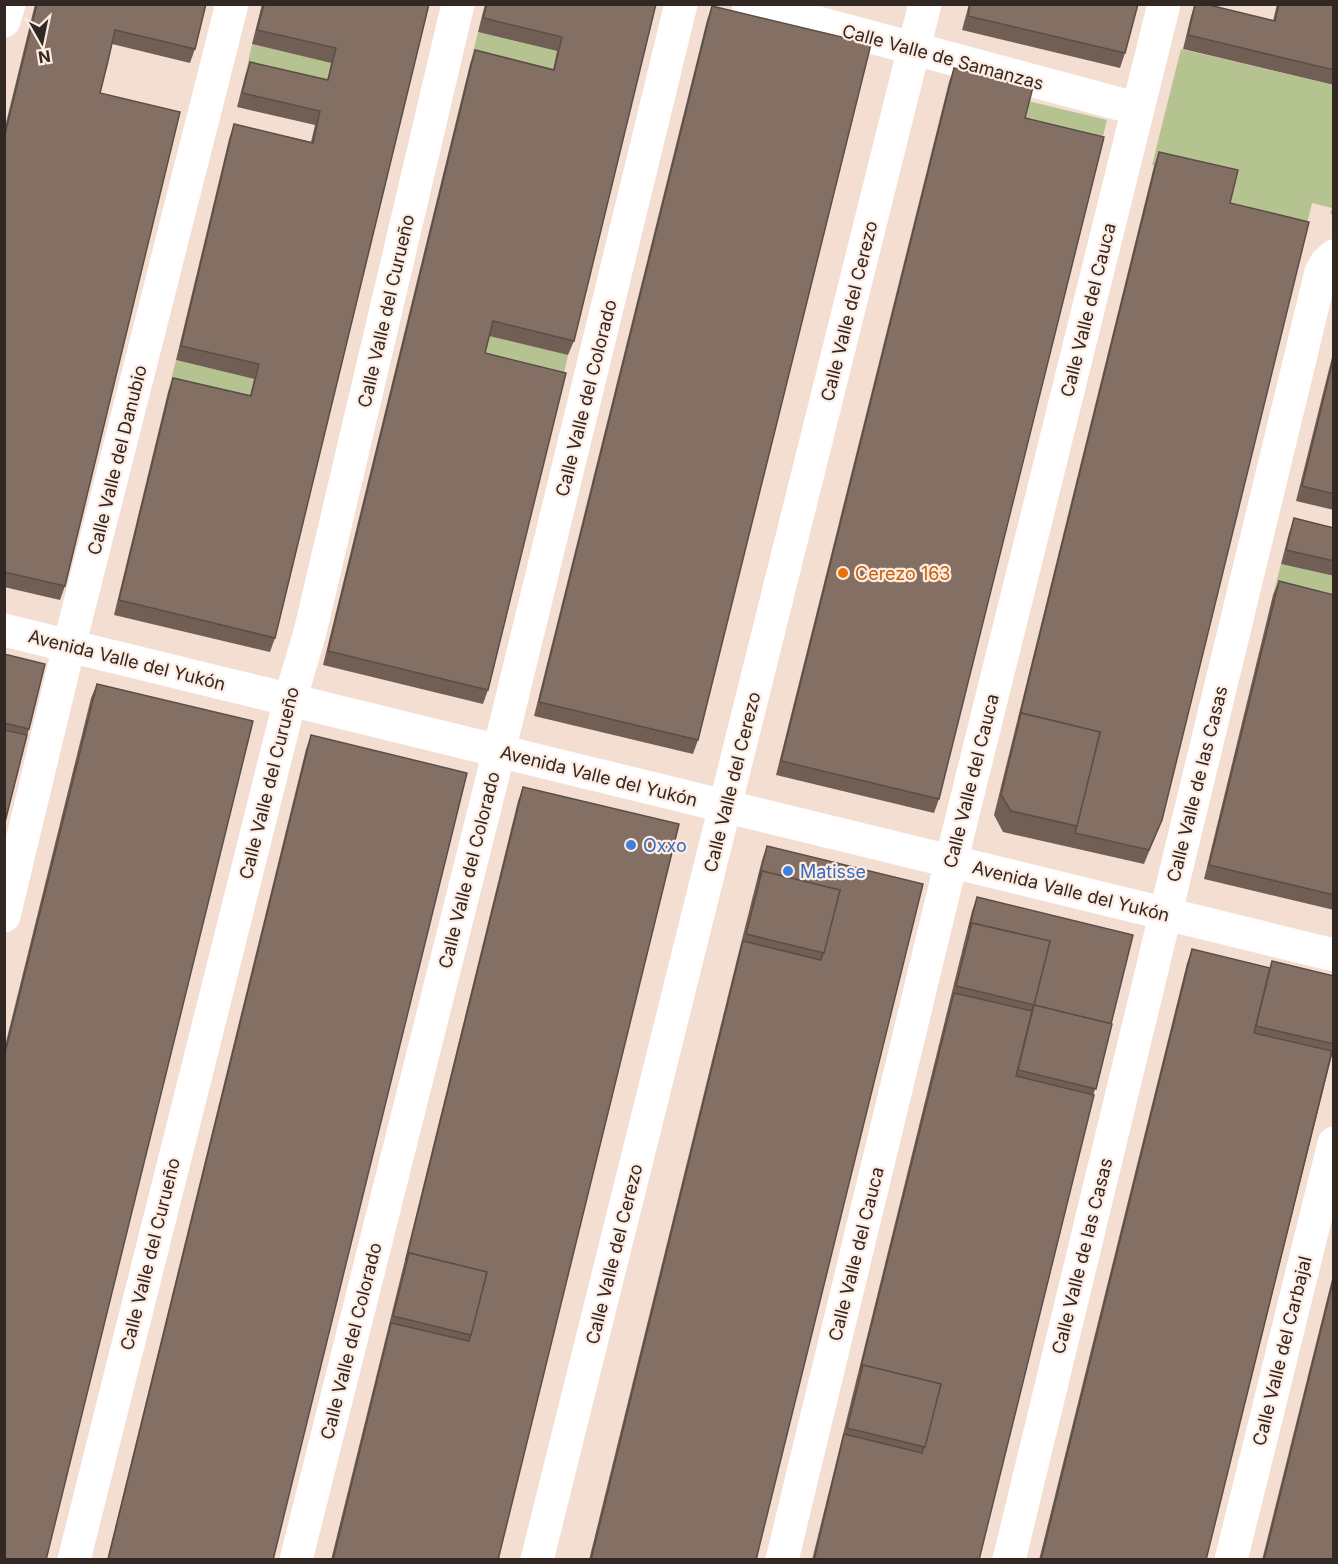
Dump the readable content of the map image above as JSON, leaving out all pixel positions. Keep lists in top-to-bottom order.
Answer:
{
  "streets": {
    "street": [
      "Calle Valle de Samanzas",
      "Calle Valle del Cauca",
      "Calle Valle del Curueño",
      "Calle Valle del Cerezo",
      "Calle Valle del Colorado",
      "Calle Valle del Danubio",
      "Avenida Valle del Yukón",
      "Calle Valle de las Casas",
      "Calle Valle del Carbajal"
    ]
  },
  "crossings": [
    ["Calle Valle de Samanzas", "Calle Valle del Cauca"],
    ["Calle Valle de Samanzas", "Calle Valle del Cerezo"],
    ["Calle Valle del Cauca", "Avenida Valle del Yukón"],
    ["Calle Valle del Curueño", "Avenida Valle del Yukón"],
    ["Calle Valle del Cerezo", "Avenida Valle del Yukón"],
    ["Calle Valle del Colorado", "Avenida Valle del Yukón"],
    ["Calle Valle del Danubio", "Avenida Valle del Yukón"],
    ["Avenida Valle del Yukón", "Calle Valle de las Casas"]
  ],
  "places": ["Cerezo 163", "Oxxo", "Matisse"],
  "north": "bottom"
}
